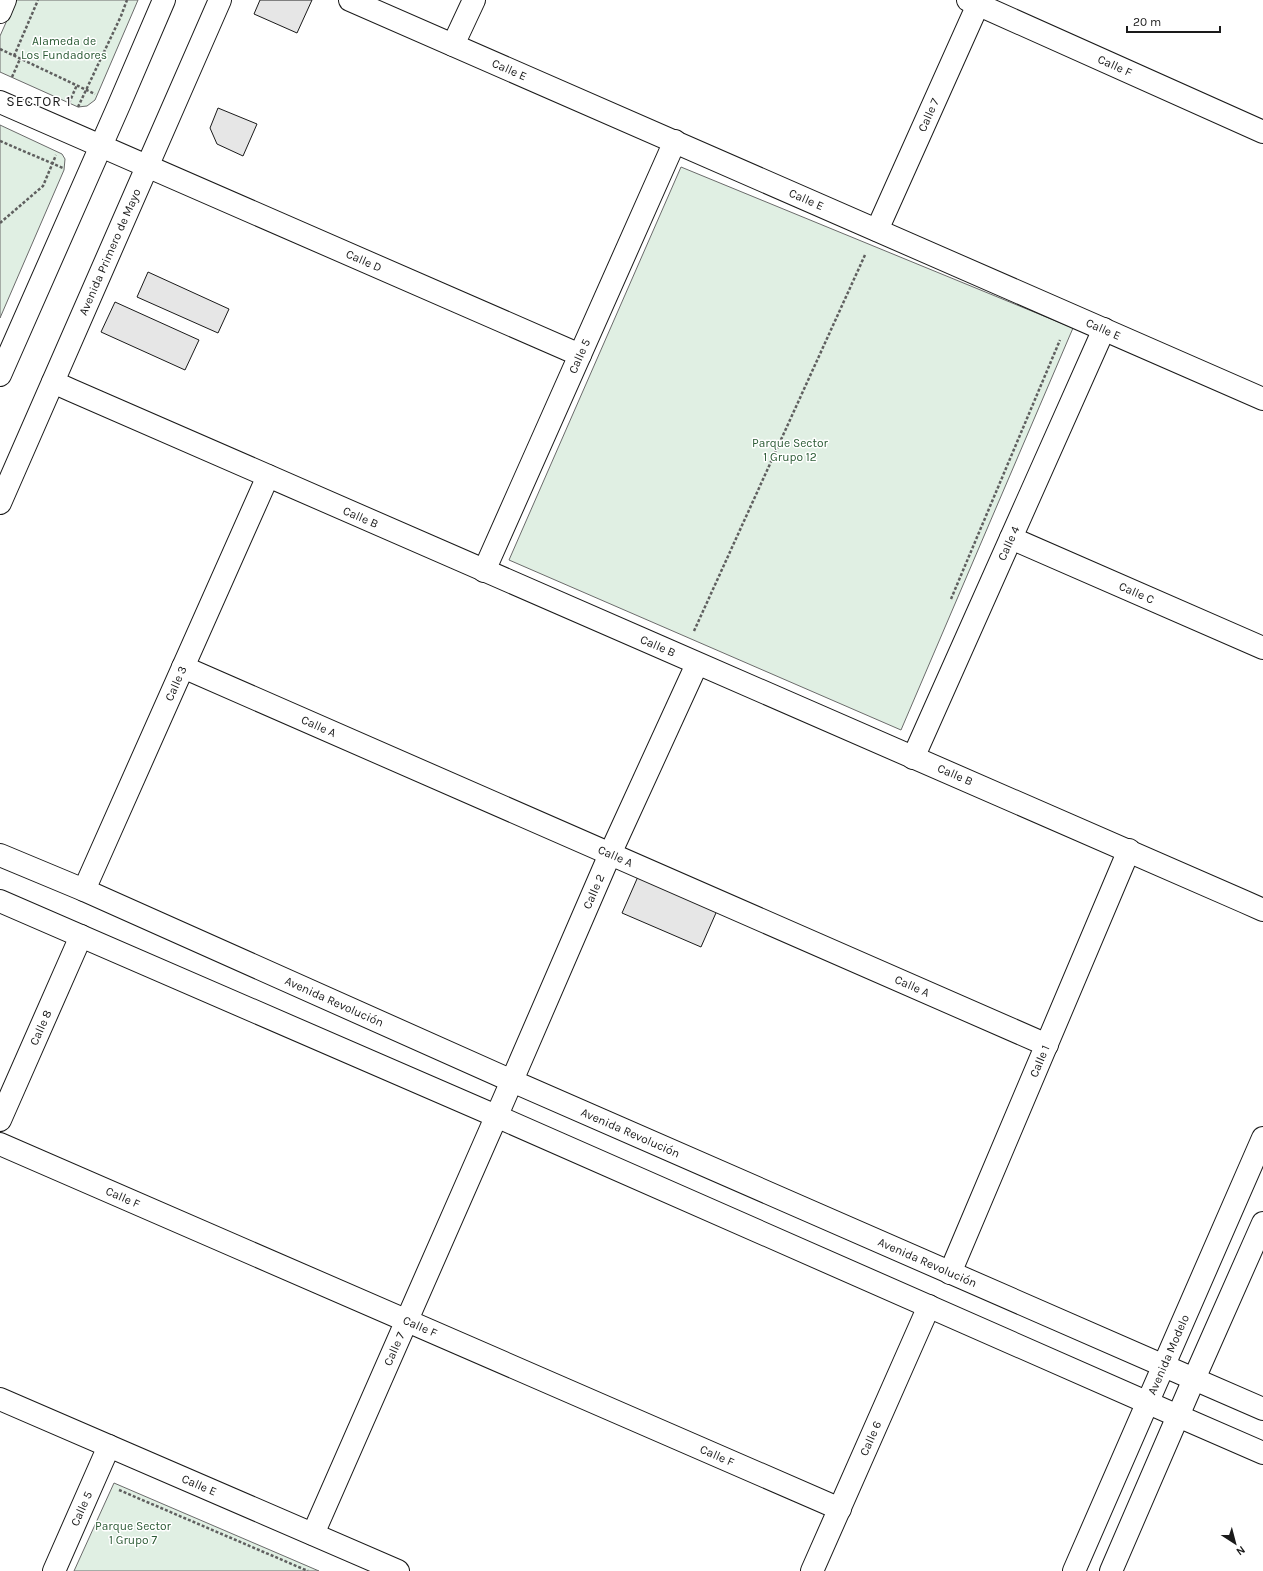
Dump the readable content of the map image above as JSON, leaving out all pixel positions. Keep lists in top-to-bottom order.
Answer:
{
  "streets": {
    "street": [
      "Calle F",
      "Calle E",
      "Calle 7",
      "Avenida Primero de Mayo",
      "Calle D",
      "Calle 5",
      "Calle B",
      "Calle 4",
      "Calle C",
      "Calle 3",
      "Calle A",
      "Calle 2",
      "Avenida Revolución",
      "Calle 8",
      "Calle 1",
      "Avenida Modelo",
      "Calle 6"
    ]
  },
  "crossings": [
    ["Calle F", "Calle 7"],
    ["Calle F", "Calle 6"],
    ["Calle E", "Calle 7"],
    ["Calle E", "Calle 5"],
    ["Calle E", "Calle 4"],
    ["Calle 7", "Calle 2"],
    ["Calle 7", "Avenida Revolución"],
    ["Avenida Primero de Mayo", "Calle D"],
    ["Avenida Primero de Mayo", "Calle B"],
    ["Calle D", "Calle 5"],
    ["Calle 5", "Calle B"],
    ["Calle B", "Calle 4"],
    ["Calle B", "Calle 3"],
    ["Calle B", "Calle 2"],
    ["Calle B", "Calle 1"],
    ["Calle 4", "Calle C"],
    ["Calle 3", "Calle A"],
    ["Calle 3", "Avenida Revolución"],
    ["Calle A", "Calle 2"],
    ["Calle A", "Calle 1"],
    ["Calle 2", "Avenida Revolución"],
    ["Avenida Revolución", "Calle 8"],
    ["Avenida Revolución", "Calle 1"],
    ["Avenida Revolución", "Avenida Modelo"],
    ["Avenida Revolución", "Calle 6"]
  ],
  "districts": ["SECTOR 1"],
  "parks": ["Alameda de Los Fundadores", "Parque Sector 1 Grupo 12", "Parque Sector 1 Grupo 7"],
  "scale_bar": "20 m",
  "north": "bottom right"
}
